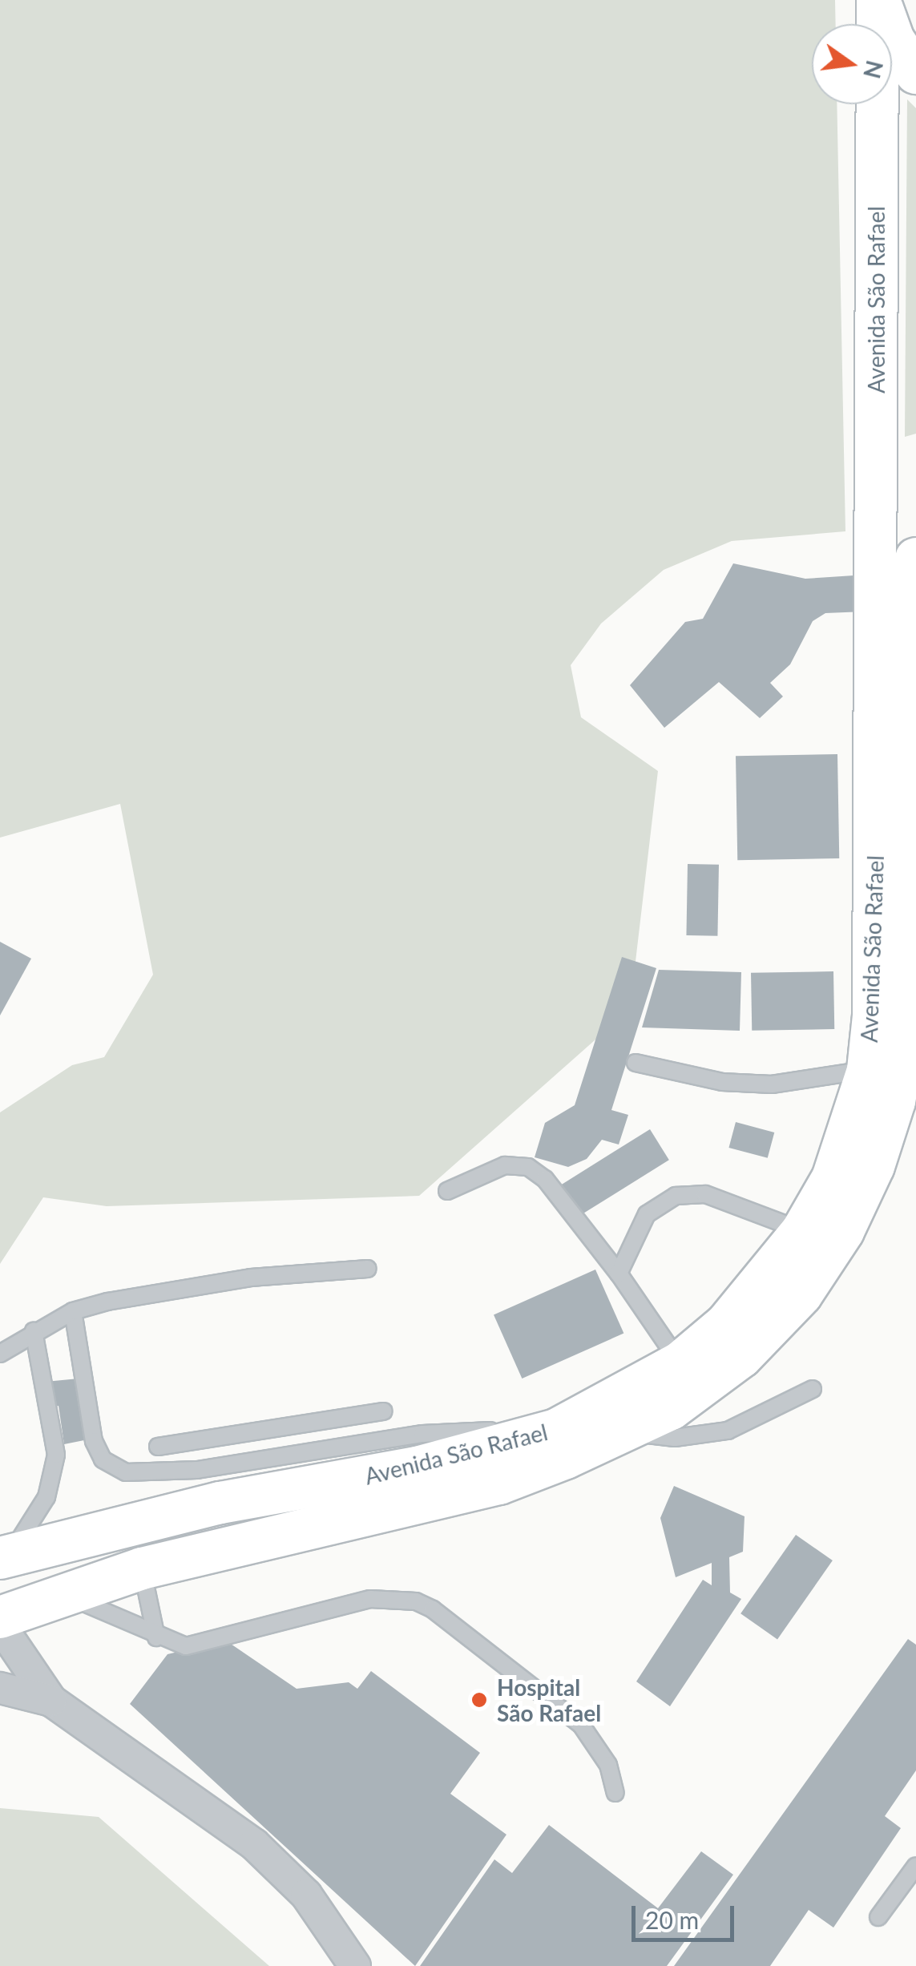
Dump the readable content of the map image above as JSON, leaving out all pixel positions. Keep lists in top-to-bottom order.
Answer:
{
  "streets": {
    "main road": ["Avenida São Rafael"]
  },
  "places": ["Hospital São Rafael"],
  "scale_bar": "20 m",
  "north": "right"
}
